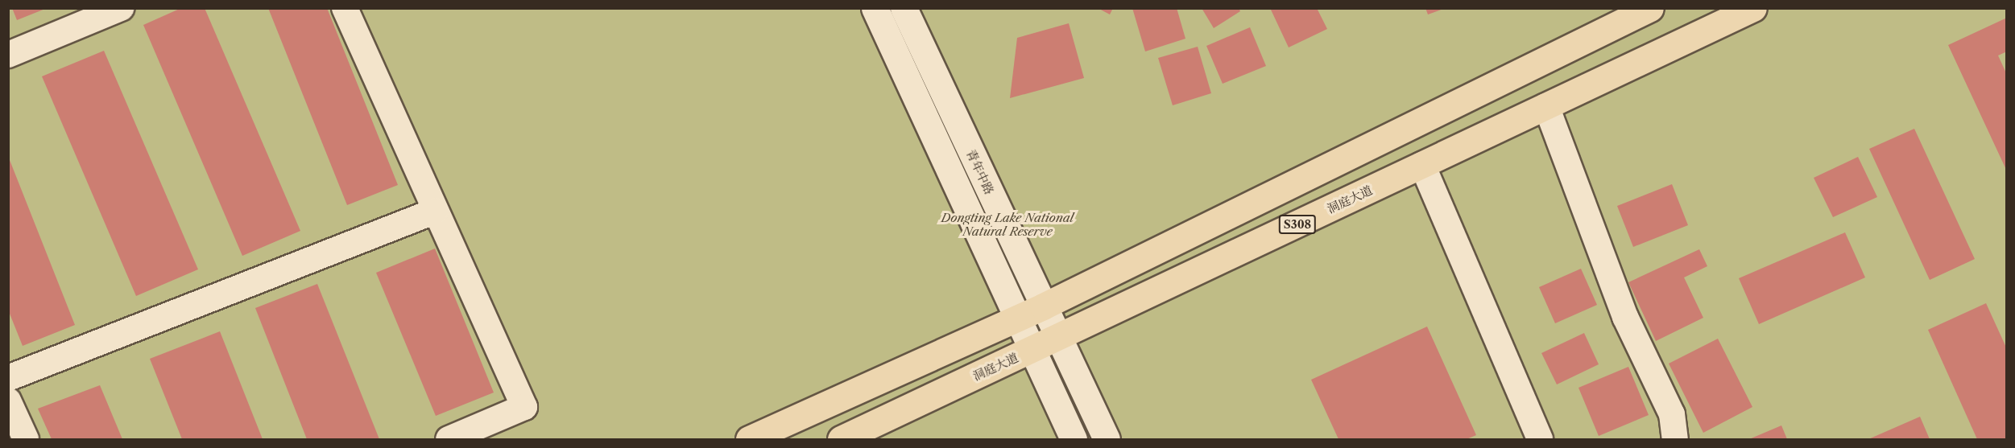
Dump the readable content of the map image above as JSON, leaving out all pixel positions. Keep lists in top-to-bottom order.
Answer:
{
  "streets": {
    "main road": ["青年中路", "洞庭大道", "S308"]
  },
  "crossings": [
    ["青年中路", "洞庭大道"]
  ],
  "parks": ["Dongting Lake National Natural Reserve"]
}
